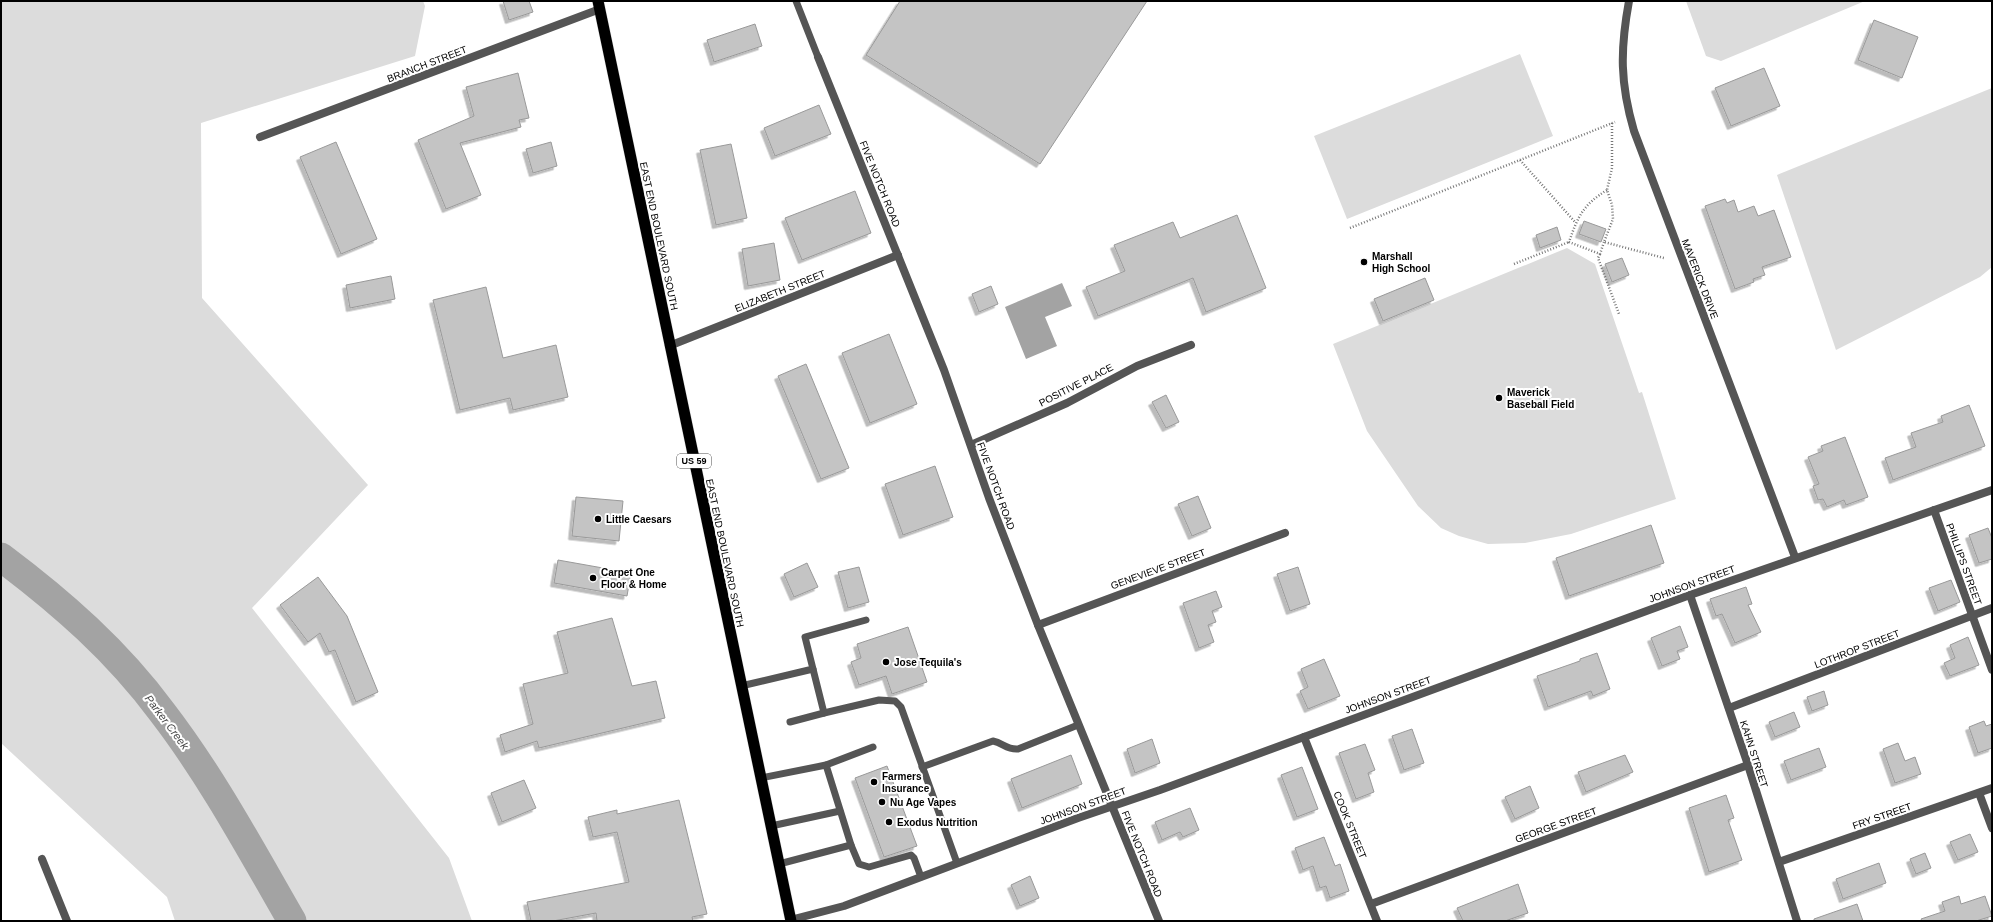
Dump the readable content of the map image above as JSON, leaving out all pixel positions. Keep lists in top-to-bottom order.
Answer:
{
  "streets": {
    "highway": ["EAST END BOULEVARD SOUTH", "US 59"],
    "street": [
      "BRANCH STREET",
      "FIVE NOTCH ROAD",
      "MAVERICK DRIVE",
      "ELIZABETH STREET",
      "POSITIVE PLACE",
      "PHILLIPS STREET",
      "GENEVIEVE STREET",
      "JOHNSON STREET",
      "LOTHROP STREET",
      "KAHN STREET",
      "FRY STREET",
      "COOK STREET",
      "GEORGE STREET"
    ]
  },
  "crossings": [
    ["BRANCH STREET", "EAST END BOULEVARD SOUTH"],
    ["FIVE NOTCH ROAD", "ELIZABETH STREET"],
    ["FIVE NOTCH ROAD", "POSITIVE PLACE"],
    ["FIVE NOTCH ROAD", "GENEVIEVE STREET"],
    ["FIVE NOTCH ROAD", "JOHNSON STREET"],
    ["EAST END BOULEVARD SOUTH", "ELIZABETH STREET"],
    ["EAST END BOULEVARD SOUTH", "JOHNSON STREET"],
    ["MAVERICK DRIVE", "JOHNSON STREET"],
    ["PHILLIPS STREET", "JOHNSON STREET"],
    ["PHILLIPS STREET", "LOTHROP STREET"],
    ["JOHNSON STREET", "KAHN STREET"],
    ["JOHNSON STREET", "COOK STREET"],
    ["LOTHROP STREET", "KAHN STREET"],
    ["KAHN STREET", "FRY STREET"],
    ["KAHN STREET", "GEORGE STREET"],
    ["COOK STREET", "GEORGE STREET"]
  ],
  "water": ["Parker Creek"],
  "places": [
    "Marshall High School",
    "Maverick Baseball Field",
    "Little Caesars",
    "Carpet One Floor & Home",
    "Jose Tequila's",
    "Farmers Insurance",
    "Nu Age Vapes",
    "Exodus Nutrition"
  ]
}
